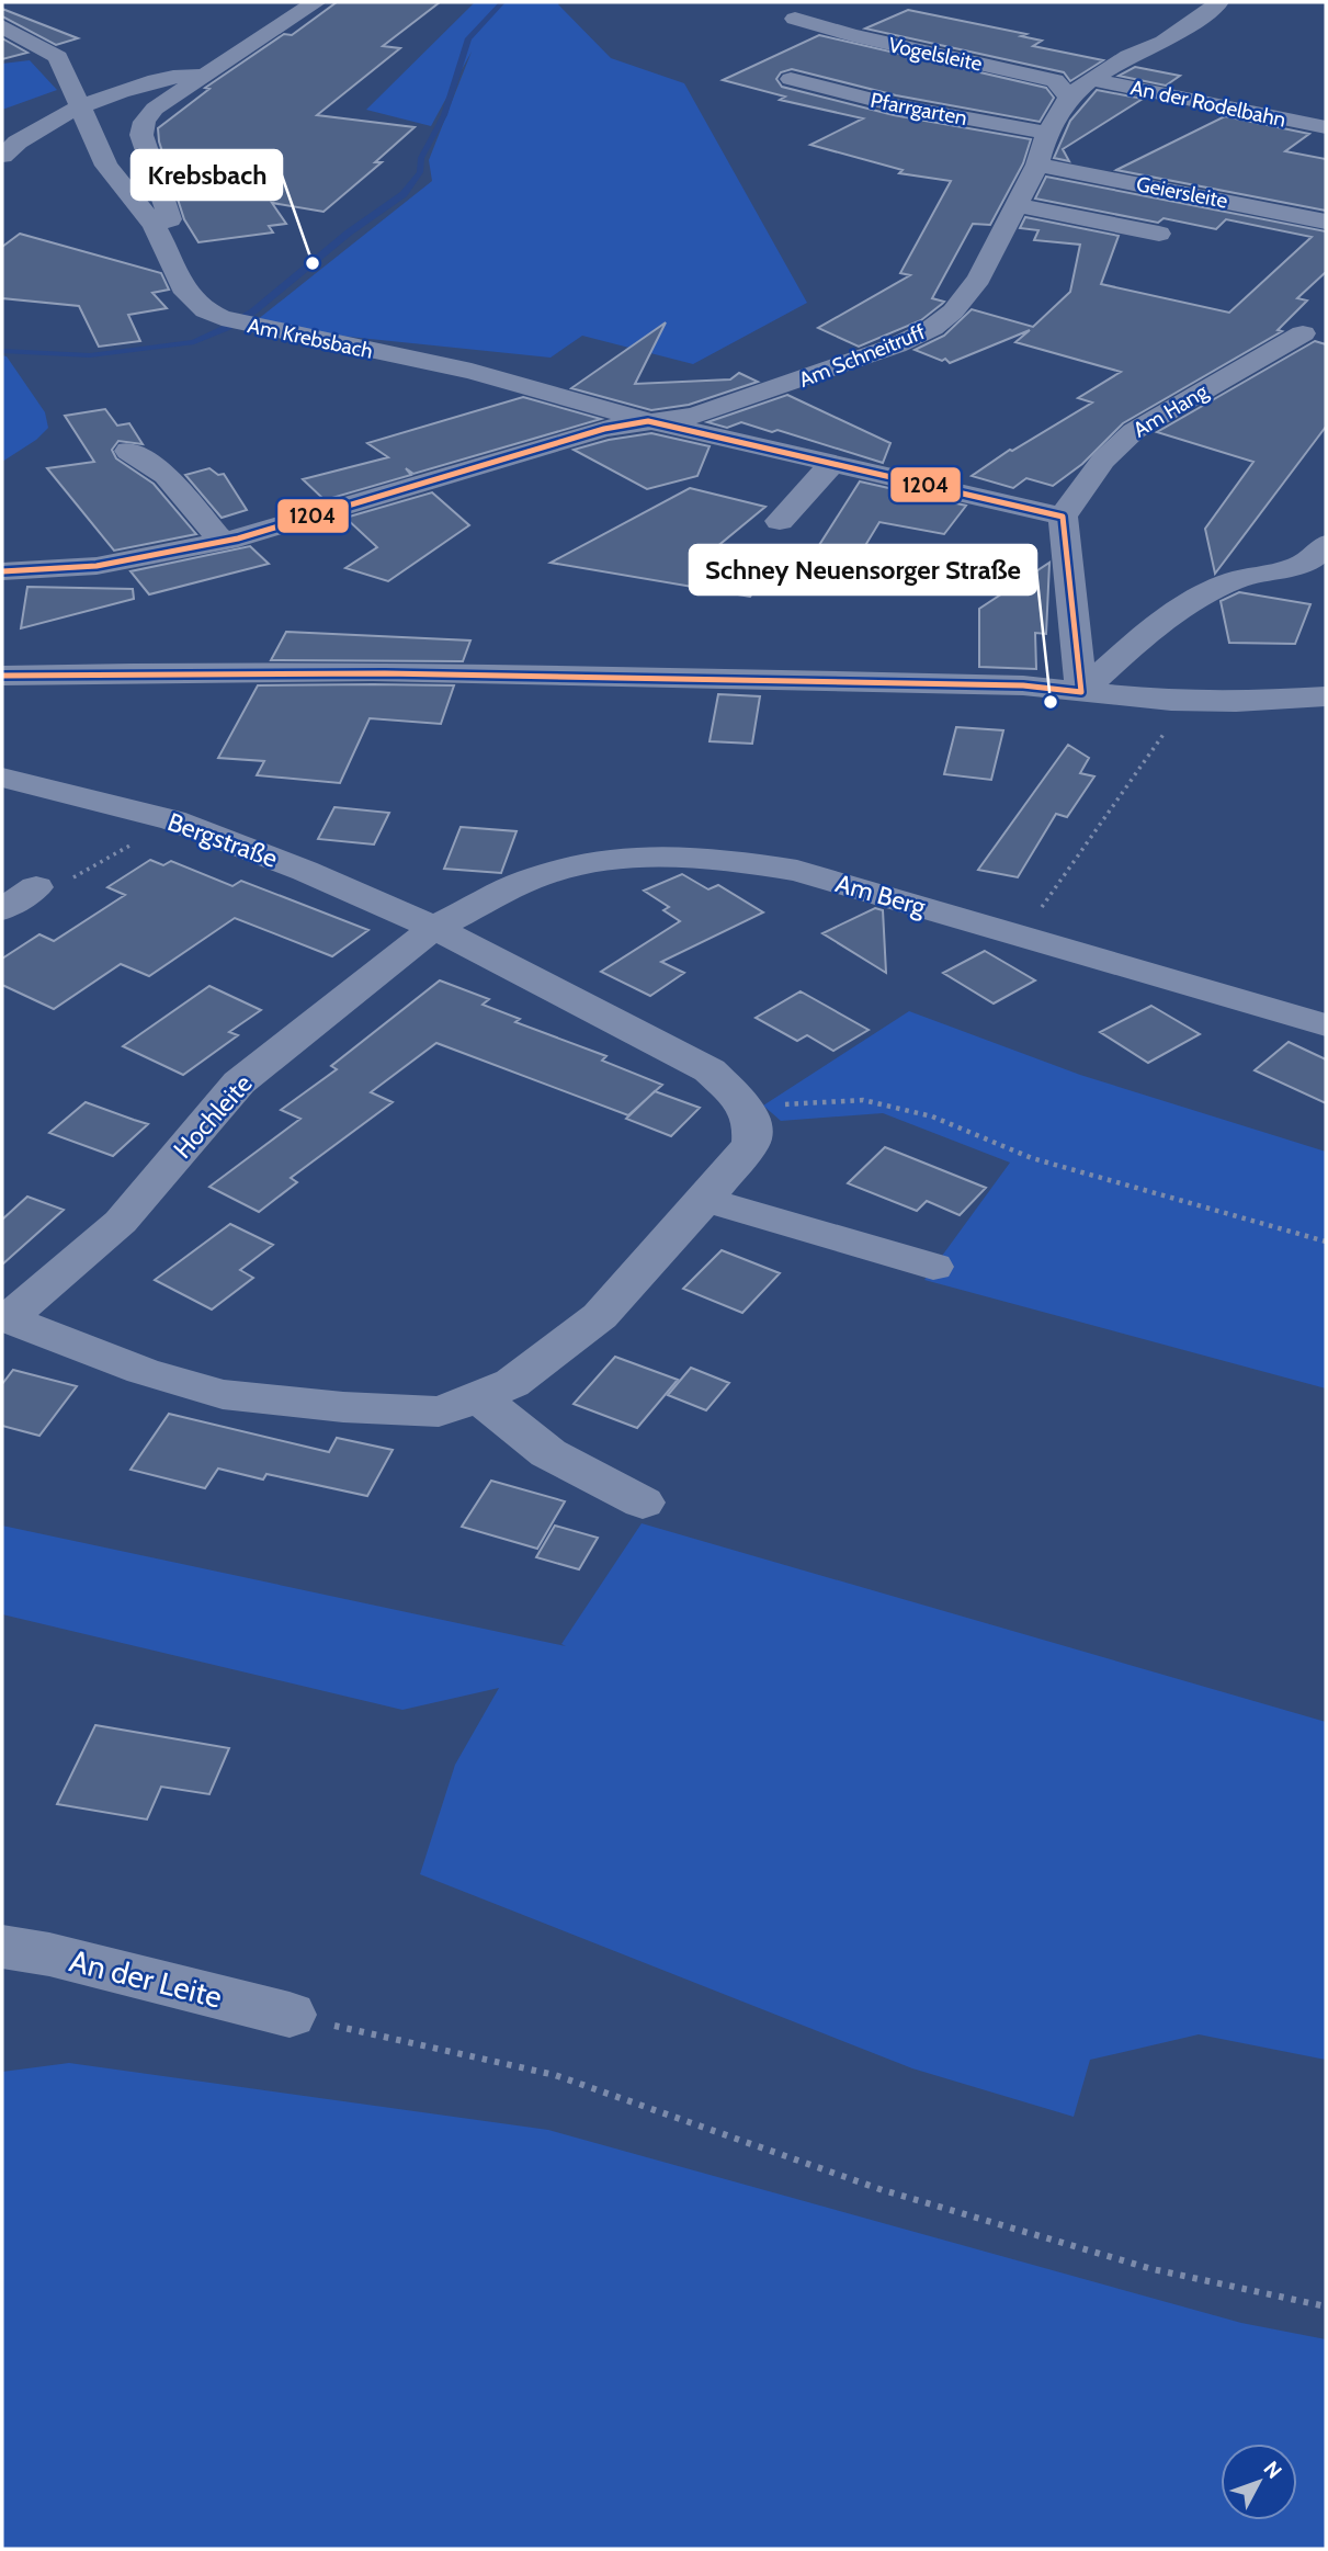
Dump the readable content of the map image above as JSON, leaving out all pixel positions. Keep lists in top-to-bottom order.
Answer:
{
  "streets": {
    "street": [
      "Vogelsleite",
      "An der Rodelbahn",
      "Pfarrgarten",
      "Geiersleite",
      "Am Krebsbach",
      "Am Schneitruff",
      "Am Hang",
      "Bergstraße",
      "Am Berg",
      "Hochleite",
      "An der Leite"
    ]
  },
  "crossings": [
    ["Vogelsleite", "Am Schneitruff"],
    ["An der Rodelbahn", "Am Schneitruff"],
    ["Pfarrgarten", "Am Schneitruff"],
    ["Geiersleite", "Am Schneitruff"],
    ["Am Krebsbach", "Am Schneitruff"],
    ["Am Krebsbach", "Am Hang"],
    ["Bergstraße", "Am Berg"],
    ["Bergstraße", "Hochleite"],
    ["Am Berg", "Hochleite"]
  ],
  "places": ["Krebsbach", "Schney Neuensorger Straße"],
  "lines": ["transit line 1204"],
  "north": "top right"
}
